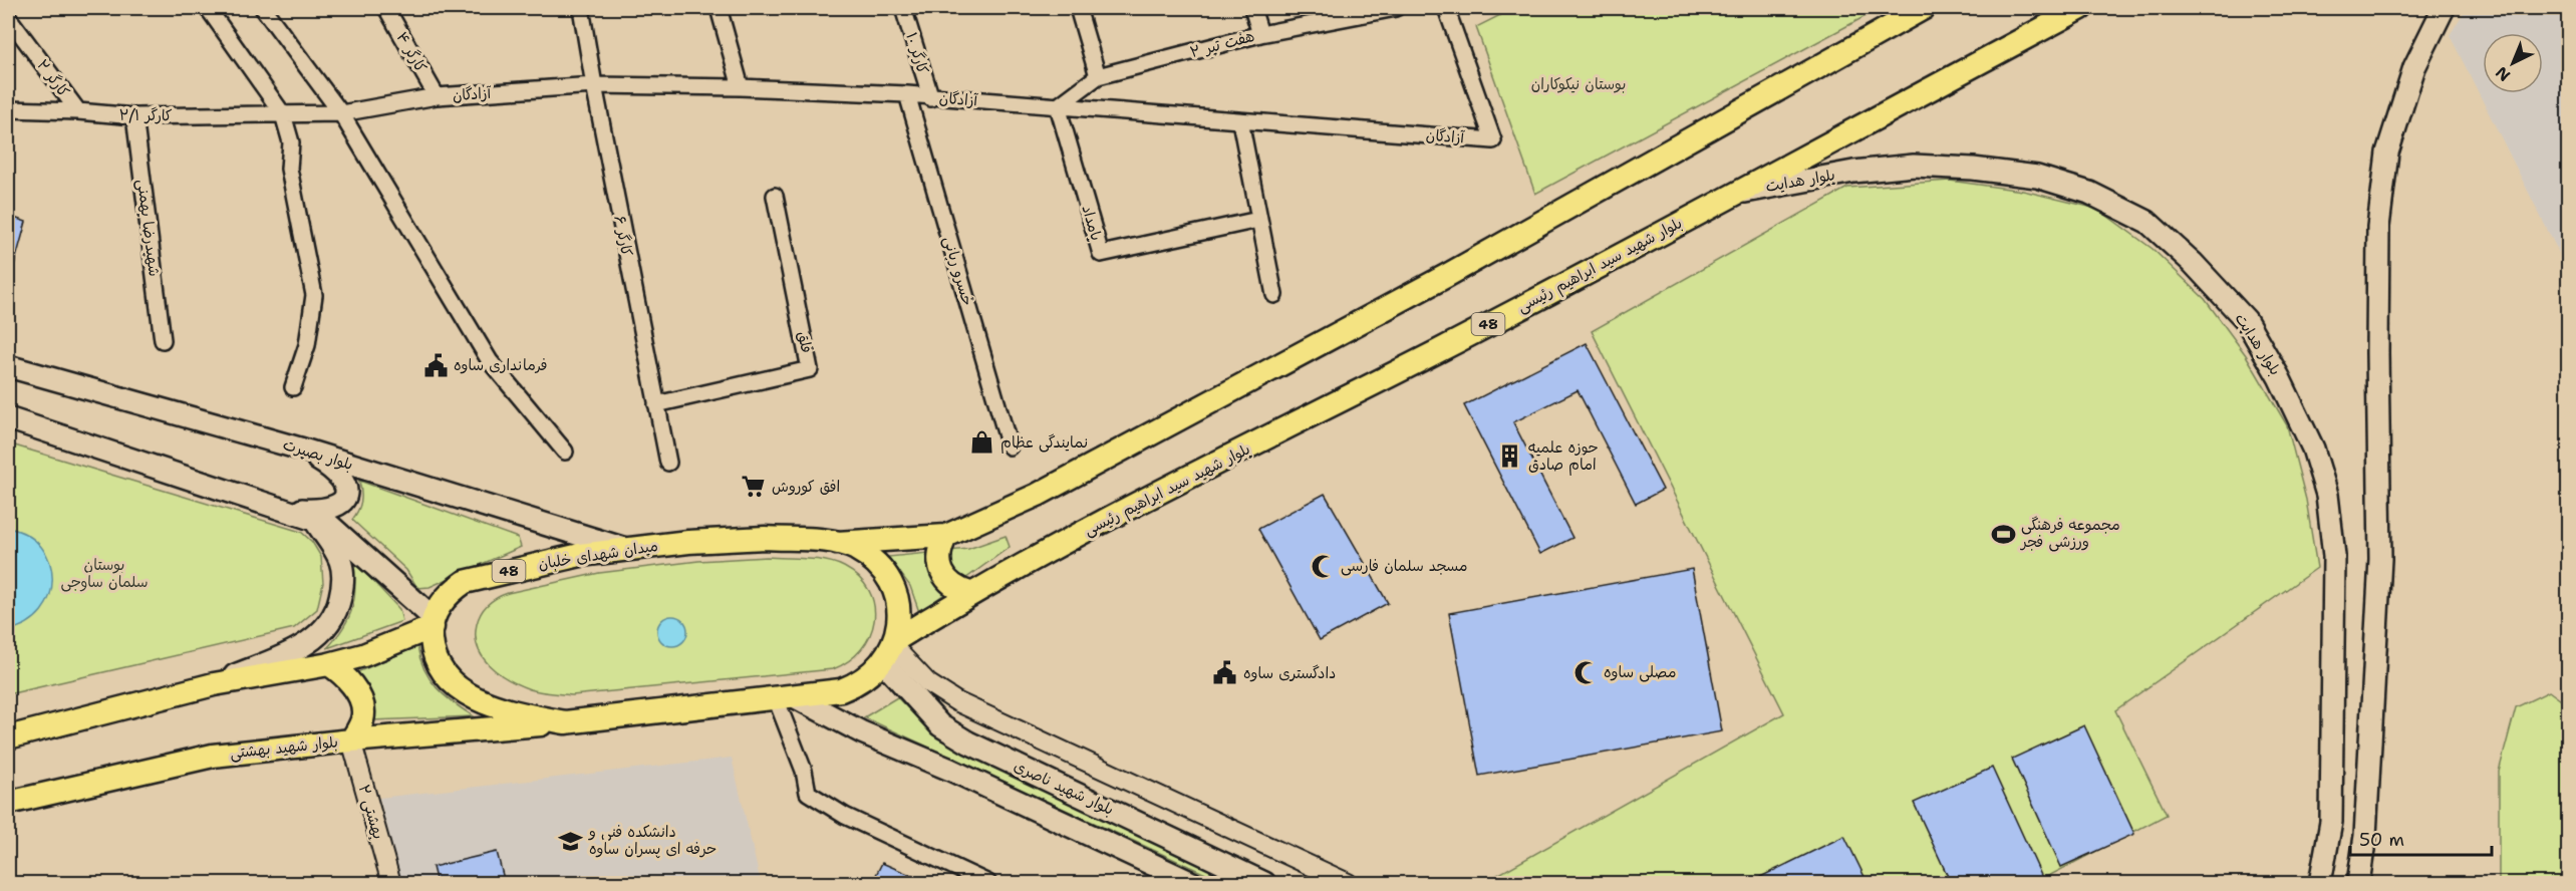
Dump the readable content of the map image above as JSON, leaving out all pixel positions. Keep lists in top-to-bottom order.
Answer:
{
  "streets": {
    "main road": [
      "بلوار هدایت",
      "بلوار شهید سید ابراهیم رئیسی",
      "48",
      "بلوار بصیرت",
      "میدان شهدای خلبان",
      "بلوار شهید بهشتی",
      "بلوار شهید ناصری"
    ],
    "street": [
      "هفت تیر ۲",
      "کارگر ۴",
      "کارگر ۱۰",
      "کارگر ۲",
      "آزادگان",
      "کارگر ۲/۱",
      "بامداد",
      "شهیدرضا بهمنی",
      "کارگر ۶",
      "خسرو ربانی",
      "فلق",
      "بهشتی ۲"
    ]
  },
  "crossings": [
    ["هفت تیر ۲", "آزادگان"],
    ["هفت تیر ۲", "بامداد"],
    ["کارگر ۴", "آزادگان"],
    ["کارگر ۱۰", "آزادگان"],
    ["کارگر ۲", "کارگر ۲/۱"],
    ["آزادگان", "کارگر ۲/۱"],
    ["آزادگان", "بامداد"],
    ["آزادگان", "کارگر ۶"],
    ["آزادگان", "خسرو ربانی"],
    ["کارگر ۲/۱", "شهیدرضا بهمنی"],
    ["بلوار هدایت", "بلوار شهید سید ابراهیم رئیسی"],
    ["کارگر ۶", "فلق"],
    ["بلوار شهید سید ابراهیم رئیسی", "48"],
    ["بلوار شهید سید ابراهیم رئیسی", "میدان شهدای خلبان"],
    ["بلوار شهید سید ابراهیم رئیسی", "بلوار شهید ناصری"],
    ["48", "میدان شهدای خلبان"],
    ["48", "بلوار شهید بهشتی"],
    ["48", "بلوار شهید ناصری"],
    ["بلوار بصیرت", "میدان شهدای خلبان"],
    ["میدان شهدای خلبان", "بلوار شهید ناصری"],
    ["بلوار شهید بهشتی", "بهشتی ۲"]
  ],
  "parks": ["بوستان نیکوکاران", "بوستان سلمان ساوجی"],
  "places": {
    "public building": ["فرمانداری ساوه", "دادگستری ساوه"],
    "shop": ["نمایندگی عظام"],
    "building": ["حوزه علمیه امام صادق"],
    "supermarket": ["افق کوروش"],
    "sports": ["مجموعه فرهنگی ورزشی فجر"],
    "mosque": ["مسجد سلمان فارسی", "مصلی ساوه"],
    "school or university": ["دانشکده فنی و حرفه ای پسران ساوه"]
  },
  "scale_bar": "50 m",
  "north": "bottom left"
}
